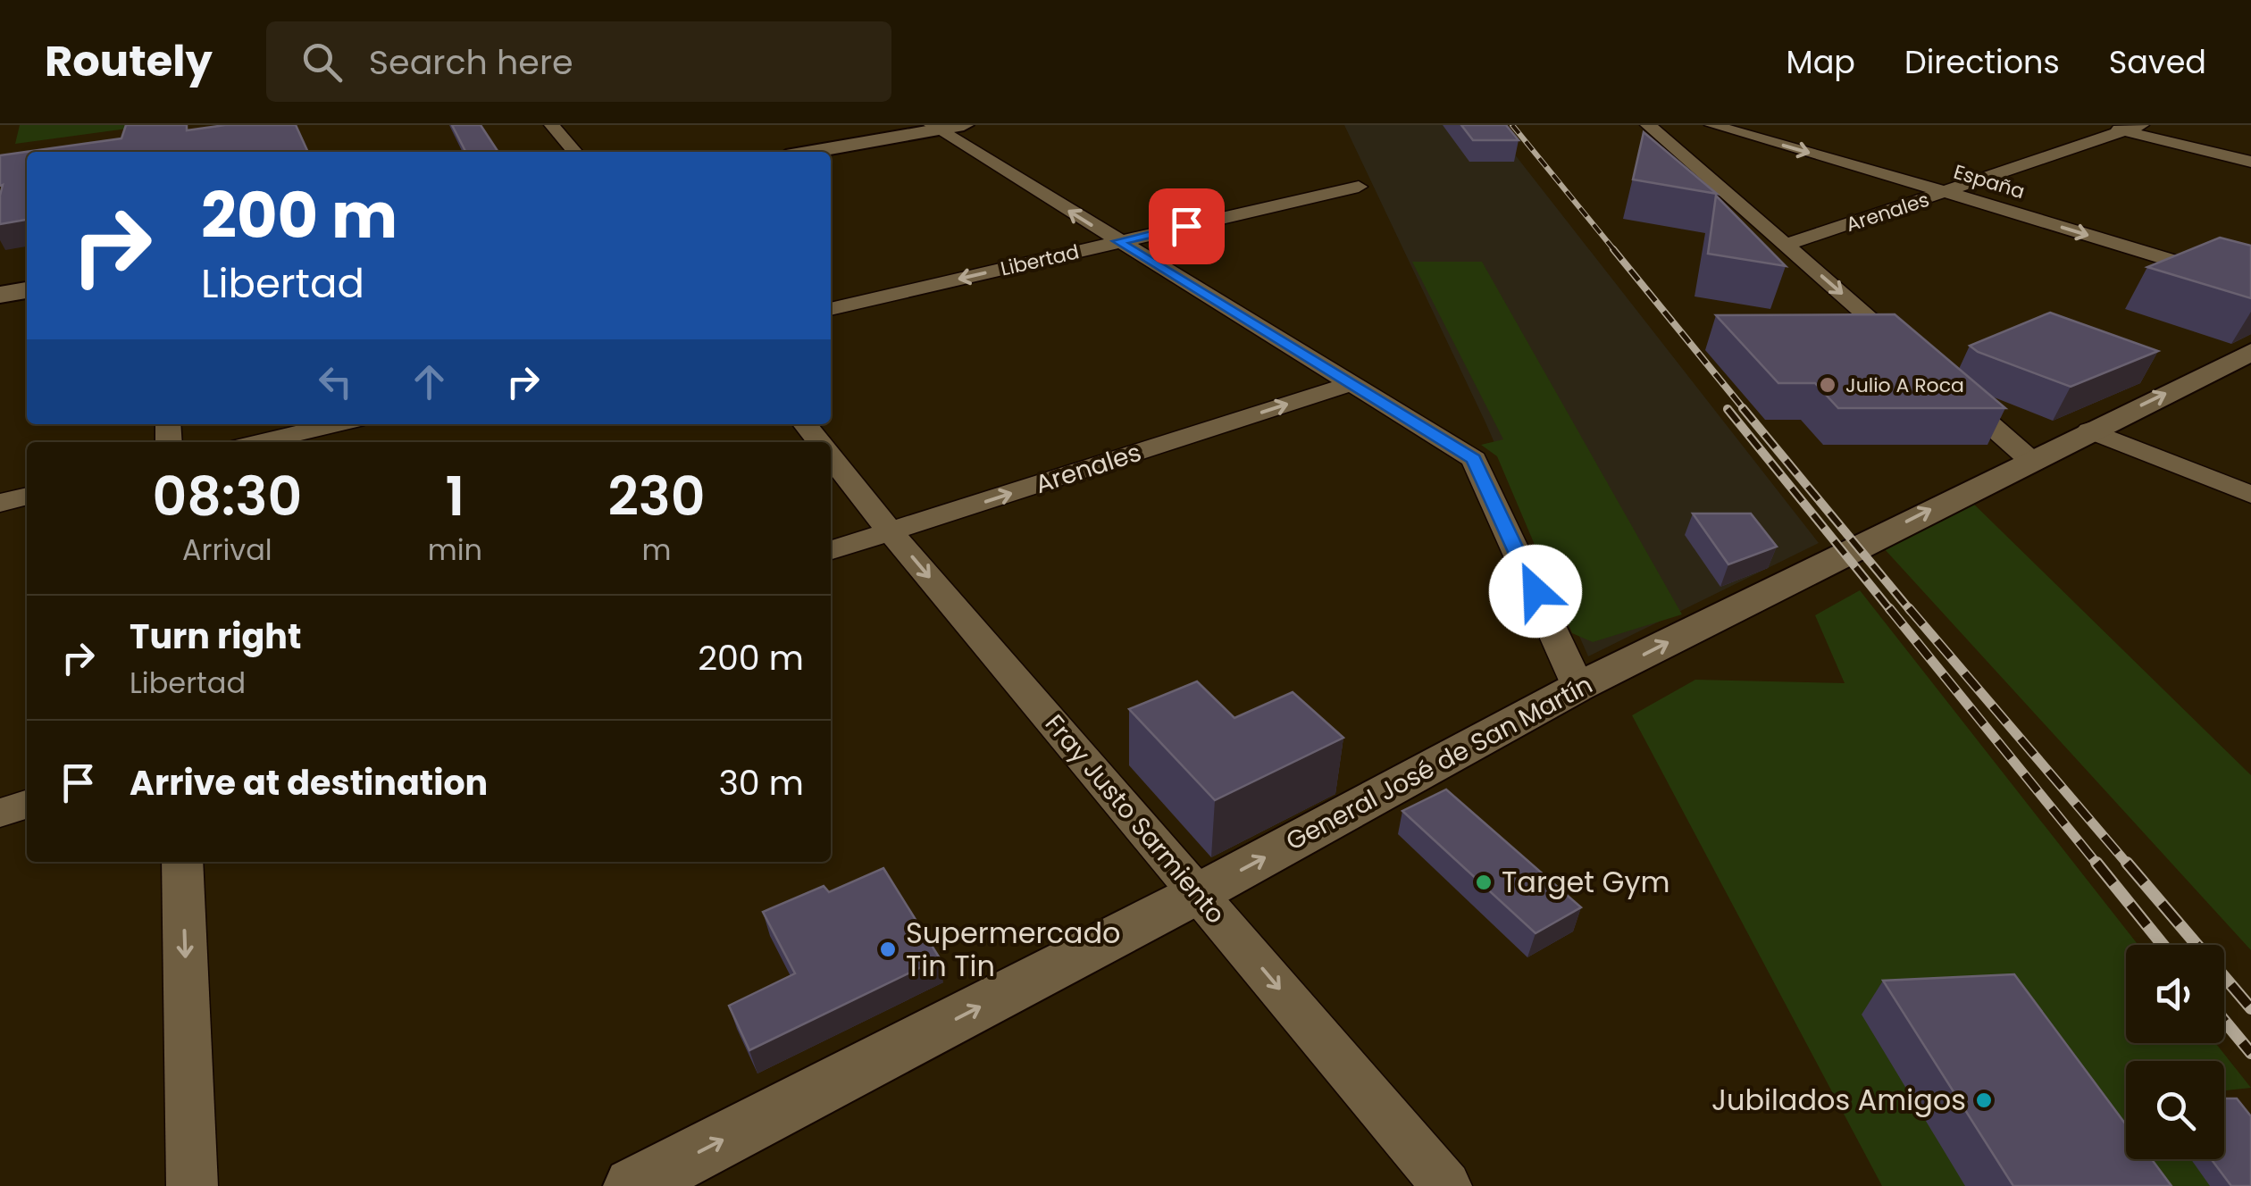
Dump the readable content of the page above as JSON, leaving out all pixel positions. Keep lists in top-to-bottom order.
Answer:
{
  "streets": {
    "street": [
      "España",
      "Arenales",
      "Libertad",
      "General José de San Martín",
      "Fray Justo Sarmiento"
    ]
  },
  "crossings": [
    ["España", "Arenales"],
    ["Arenales", "Fray Justo Sarmiento"],
    ["General José de San Martín", "Fray Justo Sarmiento"]
  ],
  "one_way": ["Arenales", "General José de San Martín", "Fray Justo Sarmiento"],
  "places": [
    "Julio A Roca",
    "Target Gym",
    "Supermercado Tin Tin",
    "Jubilados Amigos"
  ],
  "page": {
    "header": "Routely",
    "search": "Search here",
    "nav": ["Map", "Directions", "Saved"],
    "turn": ["200 m", "Libertad"],
    "eta": [
      "08:30",
      "Arrival",
      "1",
      "min",
      "230",
      "m"
    ],
    "list": [
      {
        "name": "Turn right",
        "note": "Libertad",
        "value": "200 m"
      },
      {
        "name": "Arrive at destination",
        "value": "30 m"
      }
    ]
  }
}
